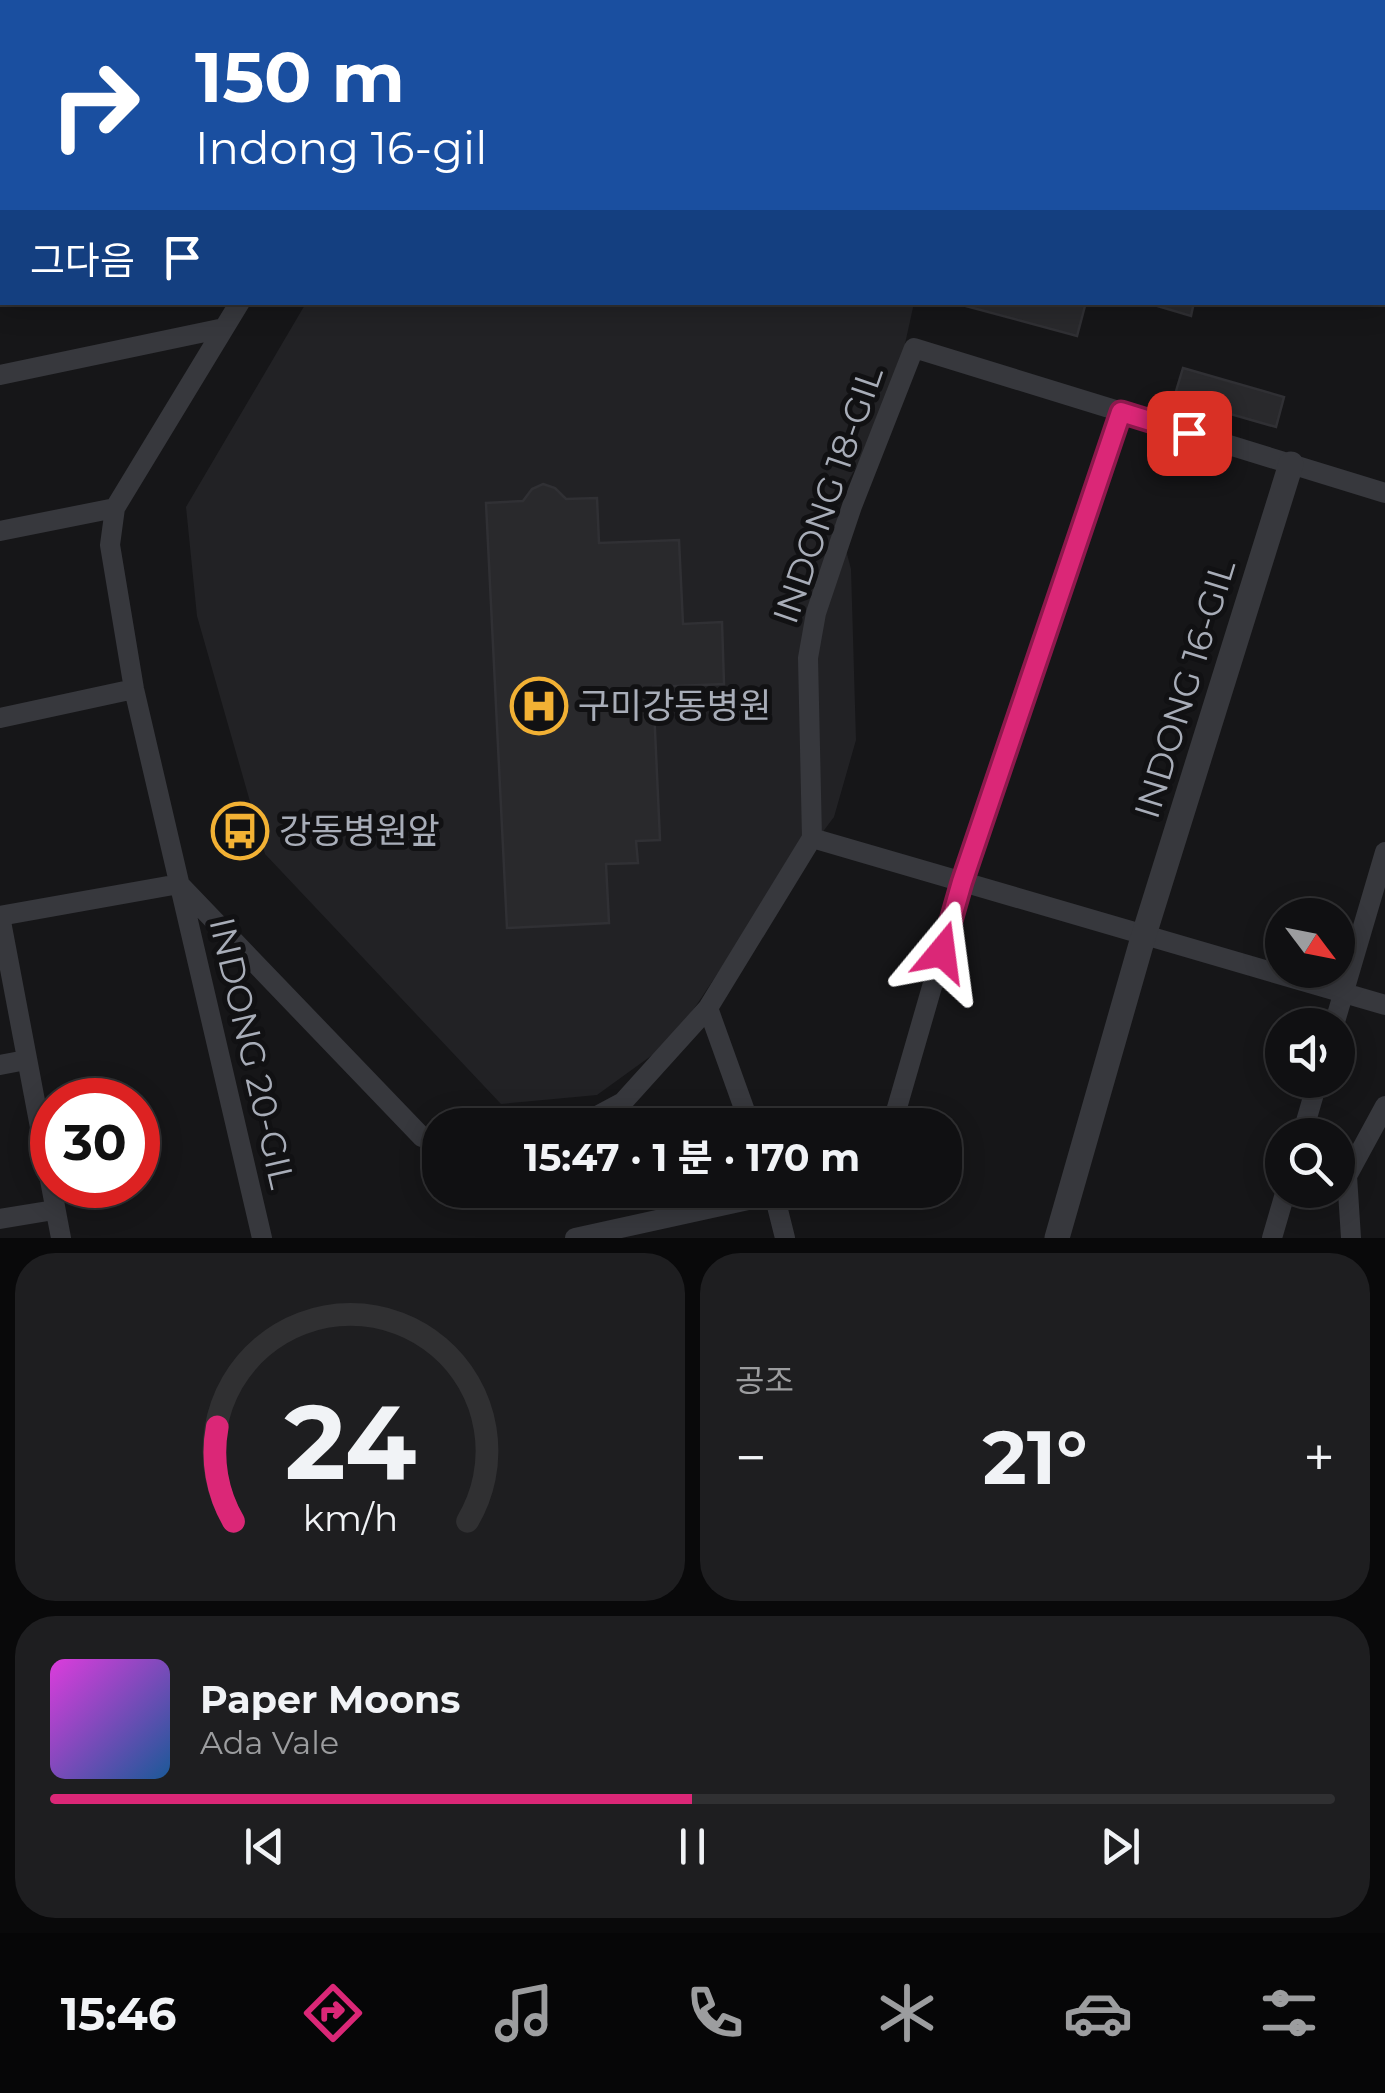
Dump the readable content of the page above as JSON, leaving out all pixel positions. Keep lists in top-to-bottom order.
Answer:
{
  "streets": {
    "street": ["INDONG 18-GIL", "INDONG 16-GIL", "INDONG 20-GIL"]
  },
  "places": {
    "hospital": ["구미강동병원"],
    "bus stop": ["강동병원앞"]
  },
  "north": "bottom right",
  "page": {
    "turn": ["150 m", "Indong 16-gil"],
    "then": "그다음",
    "limit": "30",
    "trip": "15:47 · 1 분 · 170 m",
    "tile": "공조",
    "heat": ["−", "21°", "+"],
    "song": ["Paper Moons", "Ada Vale"],
    "tabs": "15:46",
    "gauge": ["24", "km/h"]
  }
}
